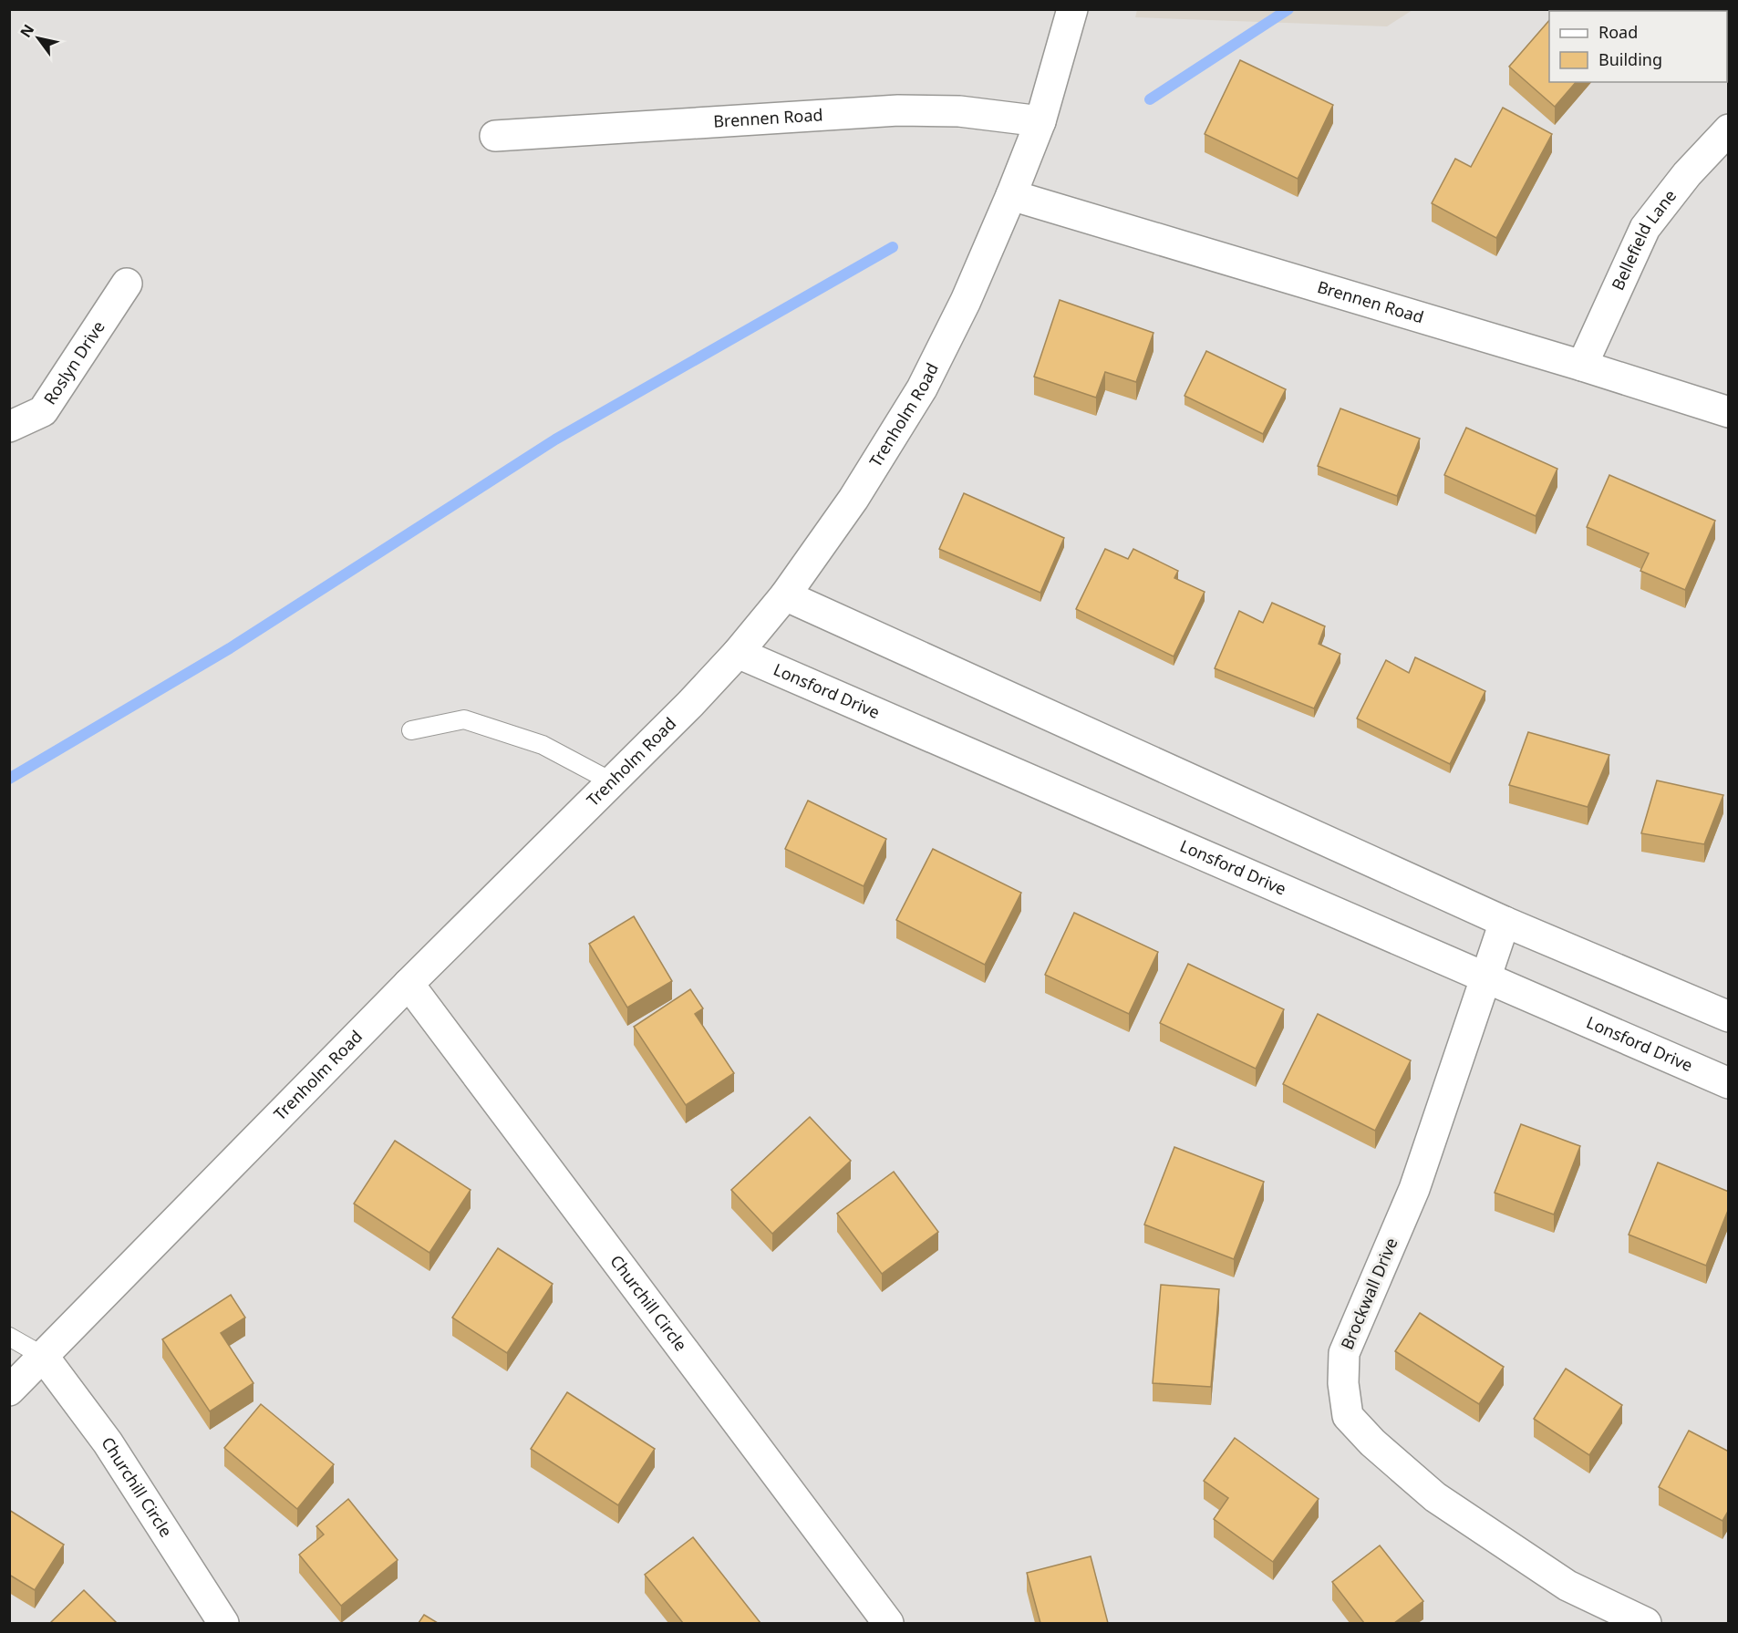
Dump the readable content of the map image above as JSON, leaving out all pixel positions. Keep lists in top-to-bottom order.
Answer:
{
  "streets": {
    "street": [
      "Brennen Road",
      "Bellefield Lane",
      "Roslyn Drive",
      "Trenholm Road",
      "Lonsford Drive",
      "Brockwall Drive",
      "Churchill Circle"
    ]
  },
  "crossings": [
    ["Brennen Road", "Bellefield Lane"],
    ["Brennen Road", "Trenholm Road"],
    ["Trenholm Road", "Lonsford Drive"],
    ["Trenholm Road", "Churchill Circle"],
    ["Lonsford Drive", "Brockwall Drive"]
  ],
  "legend": ["Road", "Building"],
  "north": "top left"
}
